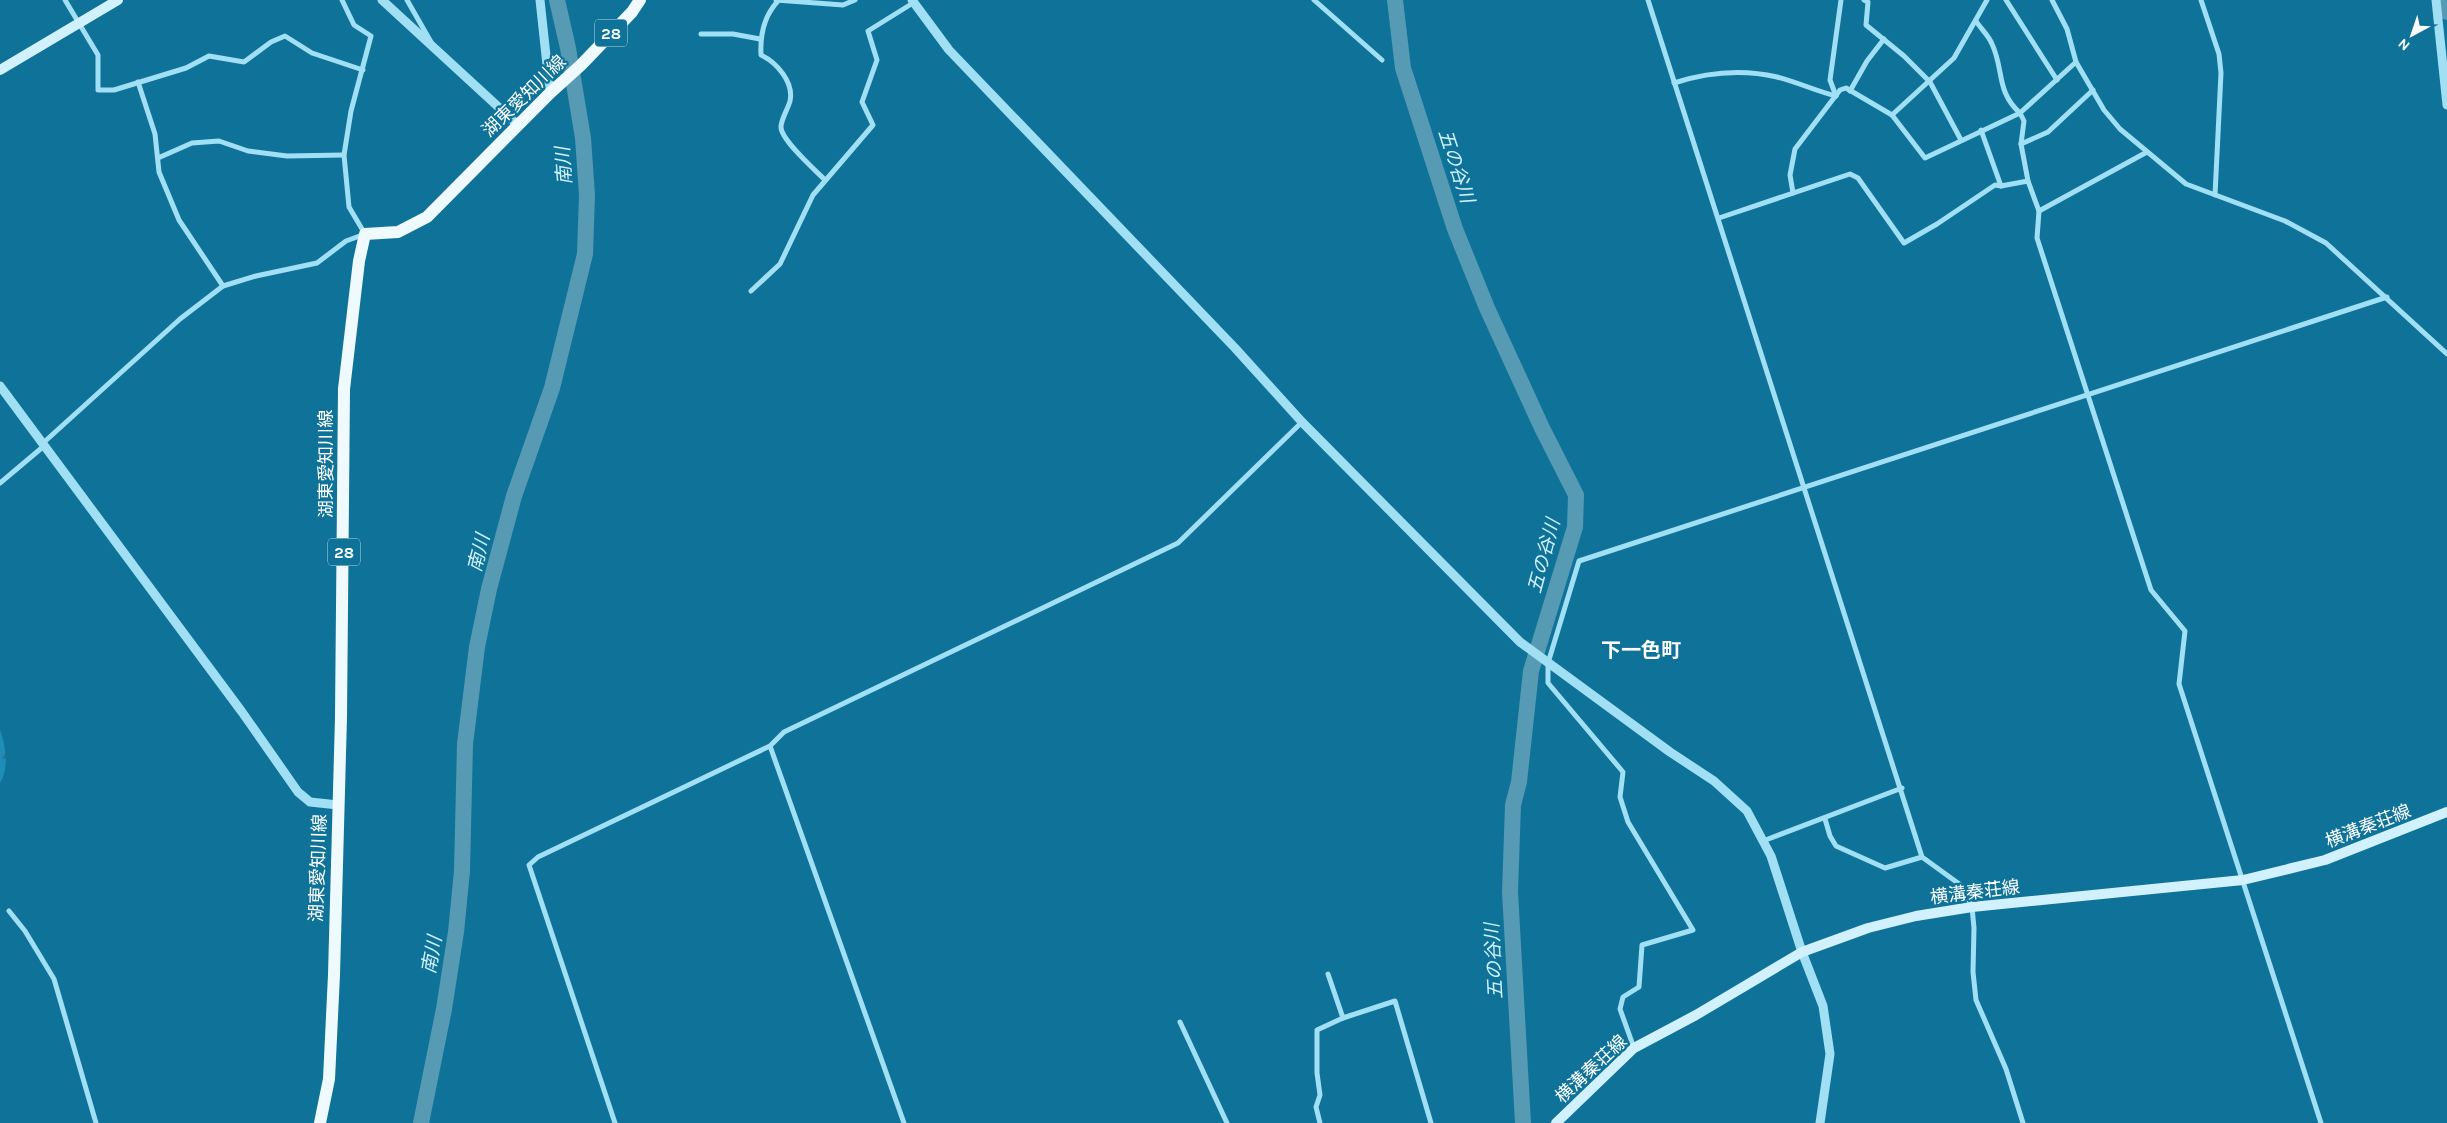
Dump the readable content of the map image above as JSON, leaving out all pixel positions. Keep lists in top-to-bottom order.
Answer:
{
  "streets": {
    "main road": ["28", "湖東愛知川線", "横溝秦荘線"]
  },
  "districts": ["下一色町"],
  "water": ["南川", "五の谷川"],
  "north": "bottom left"
}
